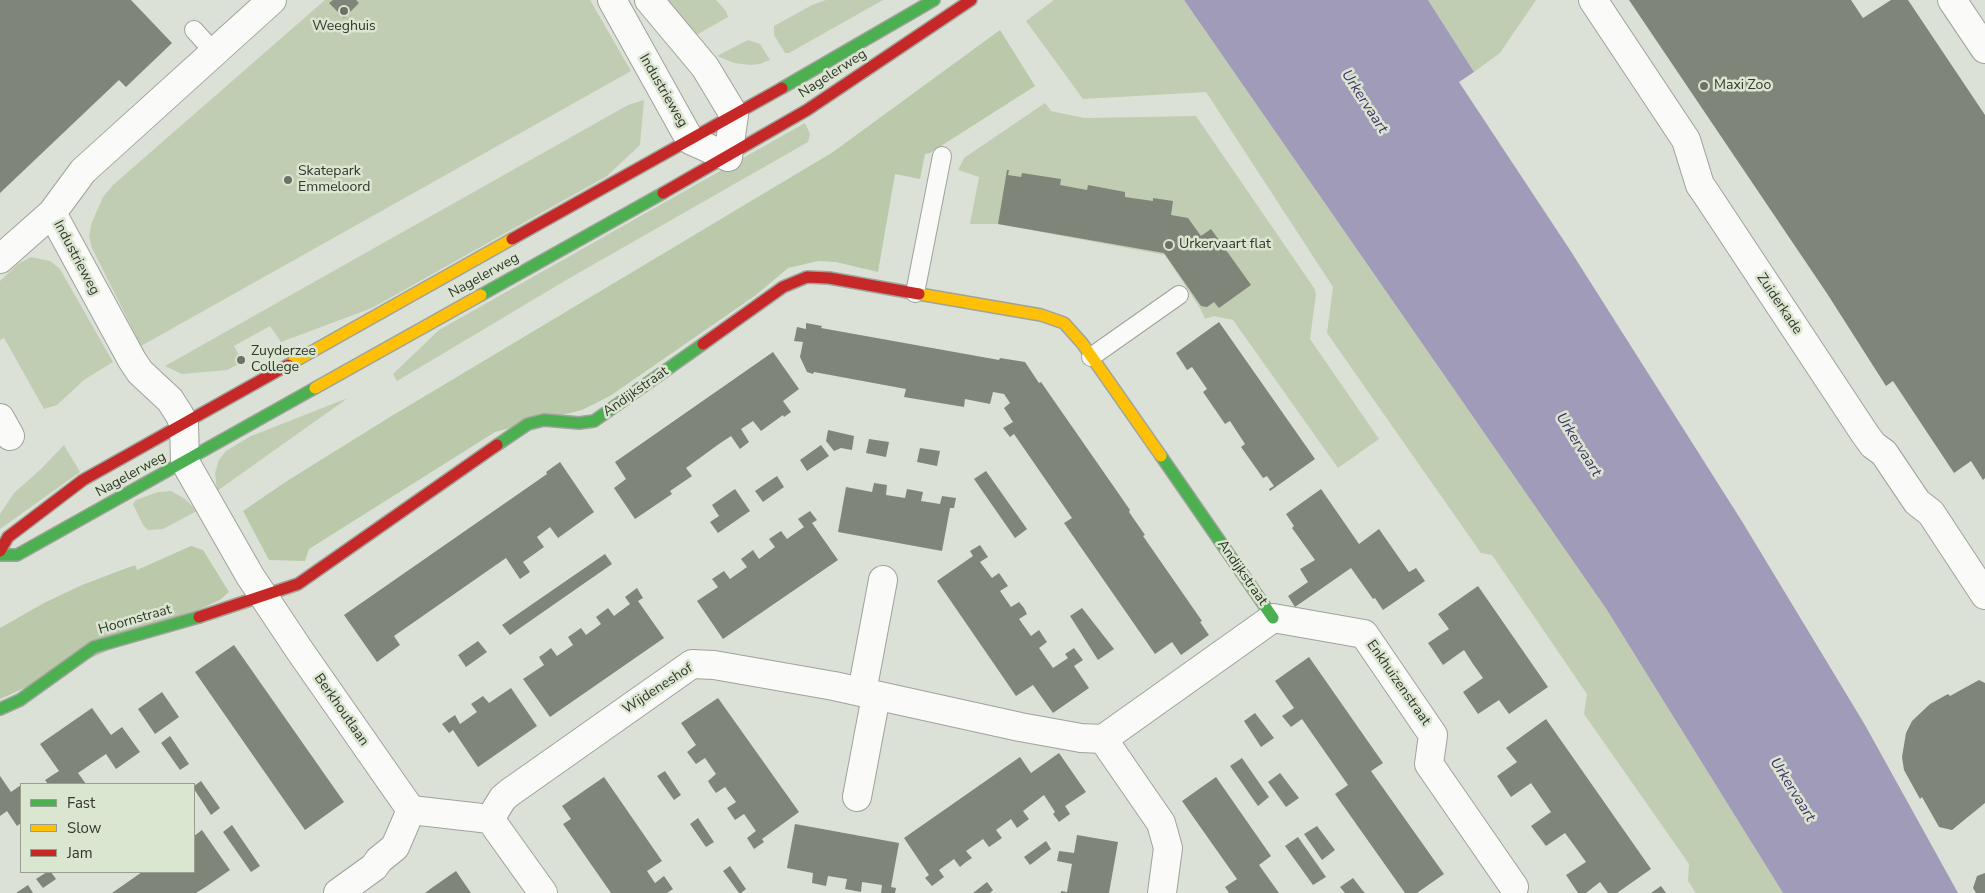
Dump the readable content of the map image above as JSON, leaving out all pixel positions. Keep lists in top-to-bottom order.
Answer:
{
  "streets": {
    "street": [
      "Nagelerweg",
      "Industrieweg",
      "Zuiderkade",
      "Andijkstraat",
      "Hoornstraat",
      "Enkhuizenstraat",
      "Wijdeneshof",
      "Berkhoutlaan"
    ]
  },
  "crossings": [
    ["Nagelerweg", "Industrieweg"],
    ["Nagelerweg", "Berkhoutlaan"],
    ["Industrieweg", "Berkhoutlaan"],
    ["Andijkstraat", "Hoornstraat"],
    ["Andijkstraat", "Enkhuizenstraat"],
    ["Andijkstraat", "Berkhoutlaan"],
    ["Hoornstraat", "Berkhoutlaan"]
  ],
  "water": ["Urkervaart"],
  "places": [
    "Weeghuis",
    "Maxi Zoo",
    "Skatepark Emmeloord",
    "Urkervaart flat",
    "Zuyderzee College"
  ],
  "legend": ["Fast", "Slow", "Jam"]
}
